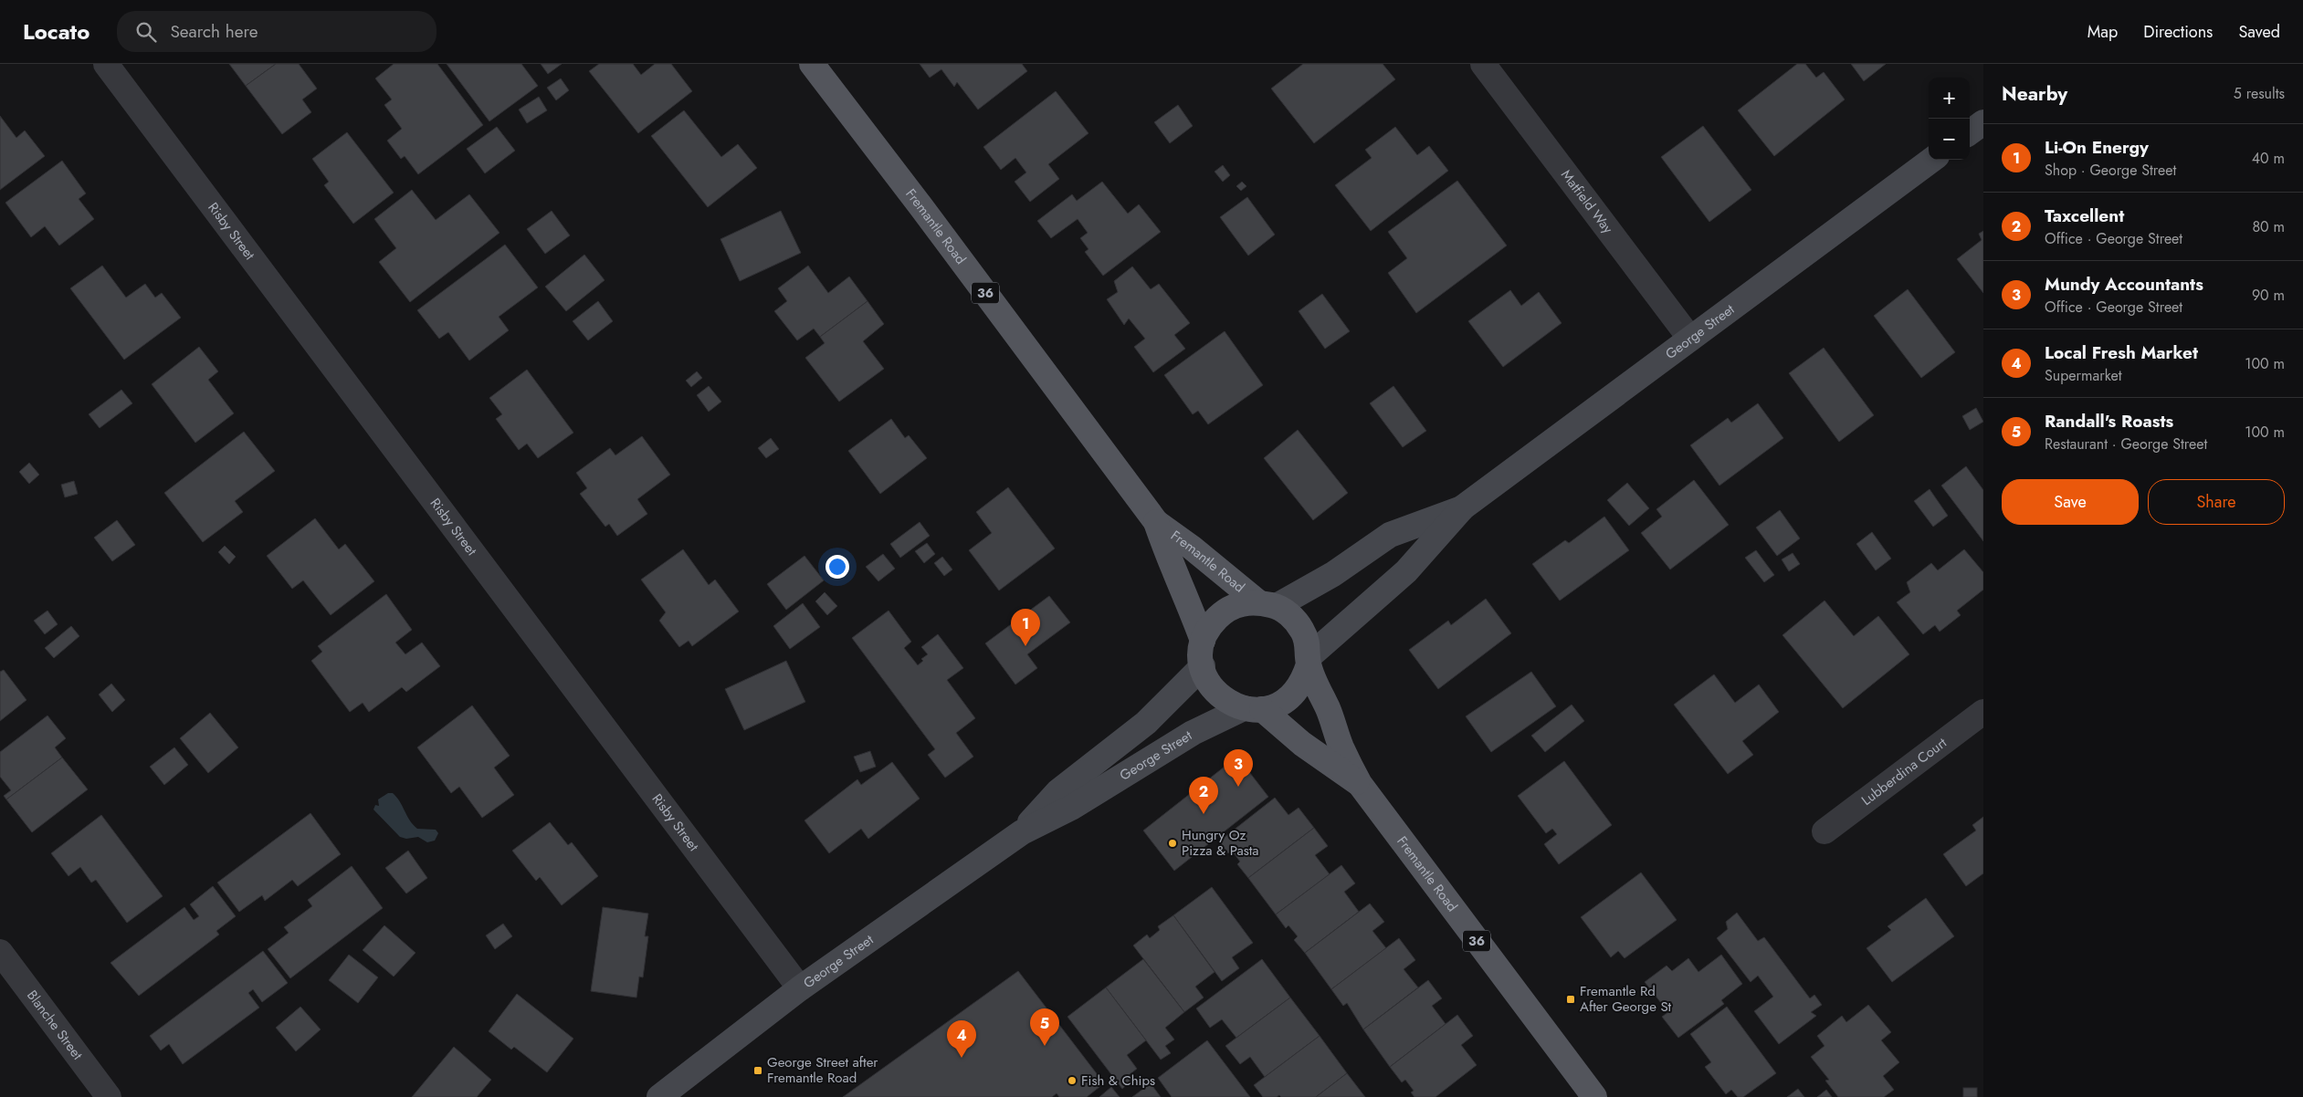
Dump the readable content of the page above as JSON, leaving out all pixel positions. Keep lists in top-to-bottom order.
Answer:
{
  "streets": {
    "main road": ["Fremantle Road", "36", "George Street"],
    "street": [
      "Matfield Way",
      "Risby Street",
      "Lubberdina Court",
      "Blanche Street"
    ]
  },
  "crossings": [
    ["Matfield Way", "George Street"],
    ["Fremantle Road", "George Street"],
    ["Risby Street", "George Street"]
  ],
  "places": {
    "other": ["Hungry Oz Pizza & Pasta", "Fish & Chips"],
    "transit": ["Fremantle Rd After George St", "George Street after Fremantle Road"]
  },
  "page": {
    "header": "Locato",
    "search": "Search here",
    "nav": ["Map", "Directions", "Saved"],
    "heading": ["Nearby", "5 results"],
    "map_buttons": ["+", "−"],
    "list": [
      {
        "mark": "1",
        "name": "Li-On Energy",
        "note": "Shop · George Street",
        "value": "40 m"
      },
      {
        "mark": "2",
        "name": "Taxcellent",
        "note": "Office · George Street",
        "value": "80 m"
      },
      {
        "mark": "3",
        "name": "Mundy Accountants",
        "note": "Office · George Street",
        "value": "90 m"
      },
      {
        "mark": "4",
        "name": "Local Fresh Market",
        "note": "Supermarket",
        "value": "100 m"
      },
      {
        "mark": "5",
        "name": "Randall's Roasts",
        "note": "Restaurant · George Street",
        "value": "100 m"
      }
    ],
    "buttons": ["Save", "Share"],
    "pins": [
      "1",
      "3",
      "2",
      "5",
      "4"
    ]
  }
}
